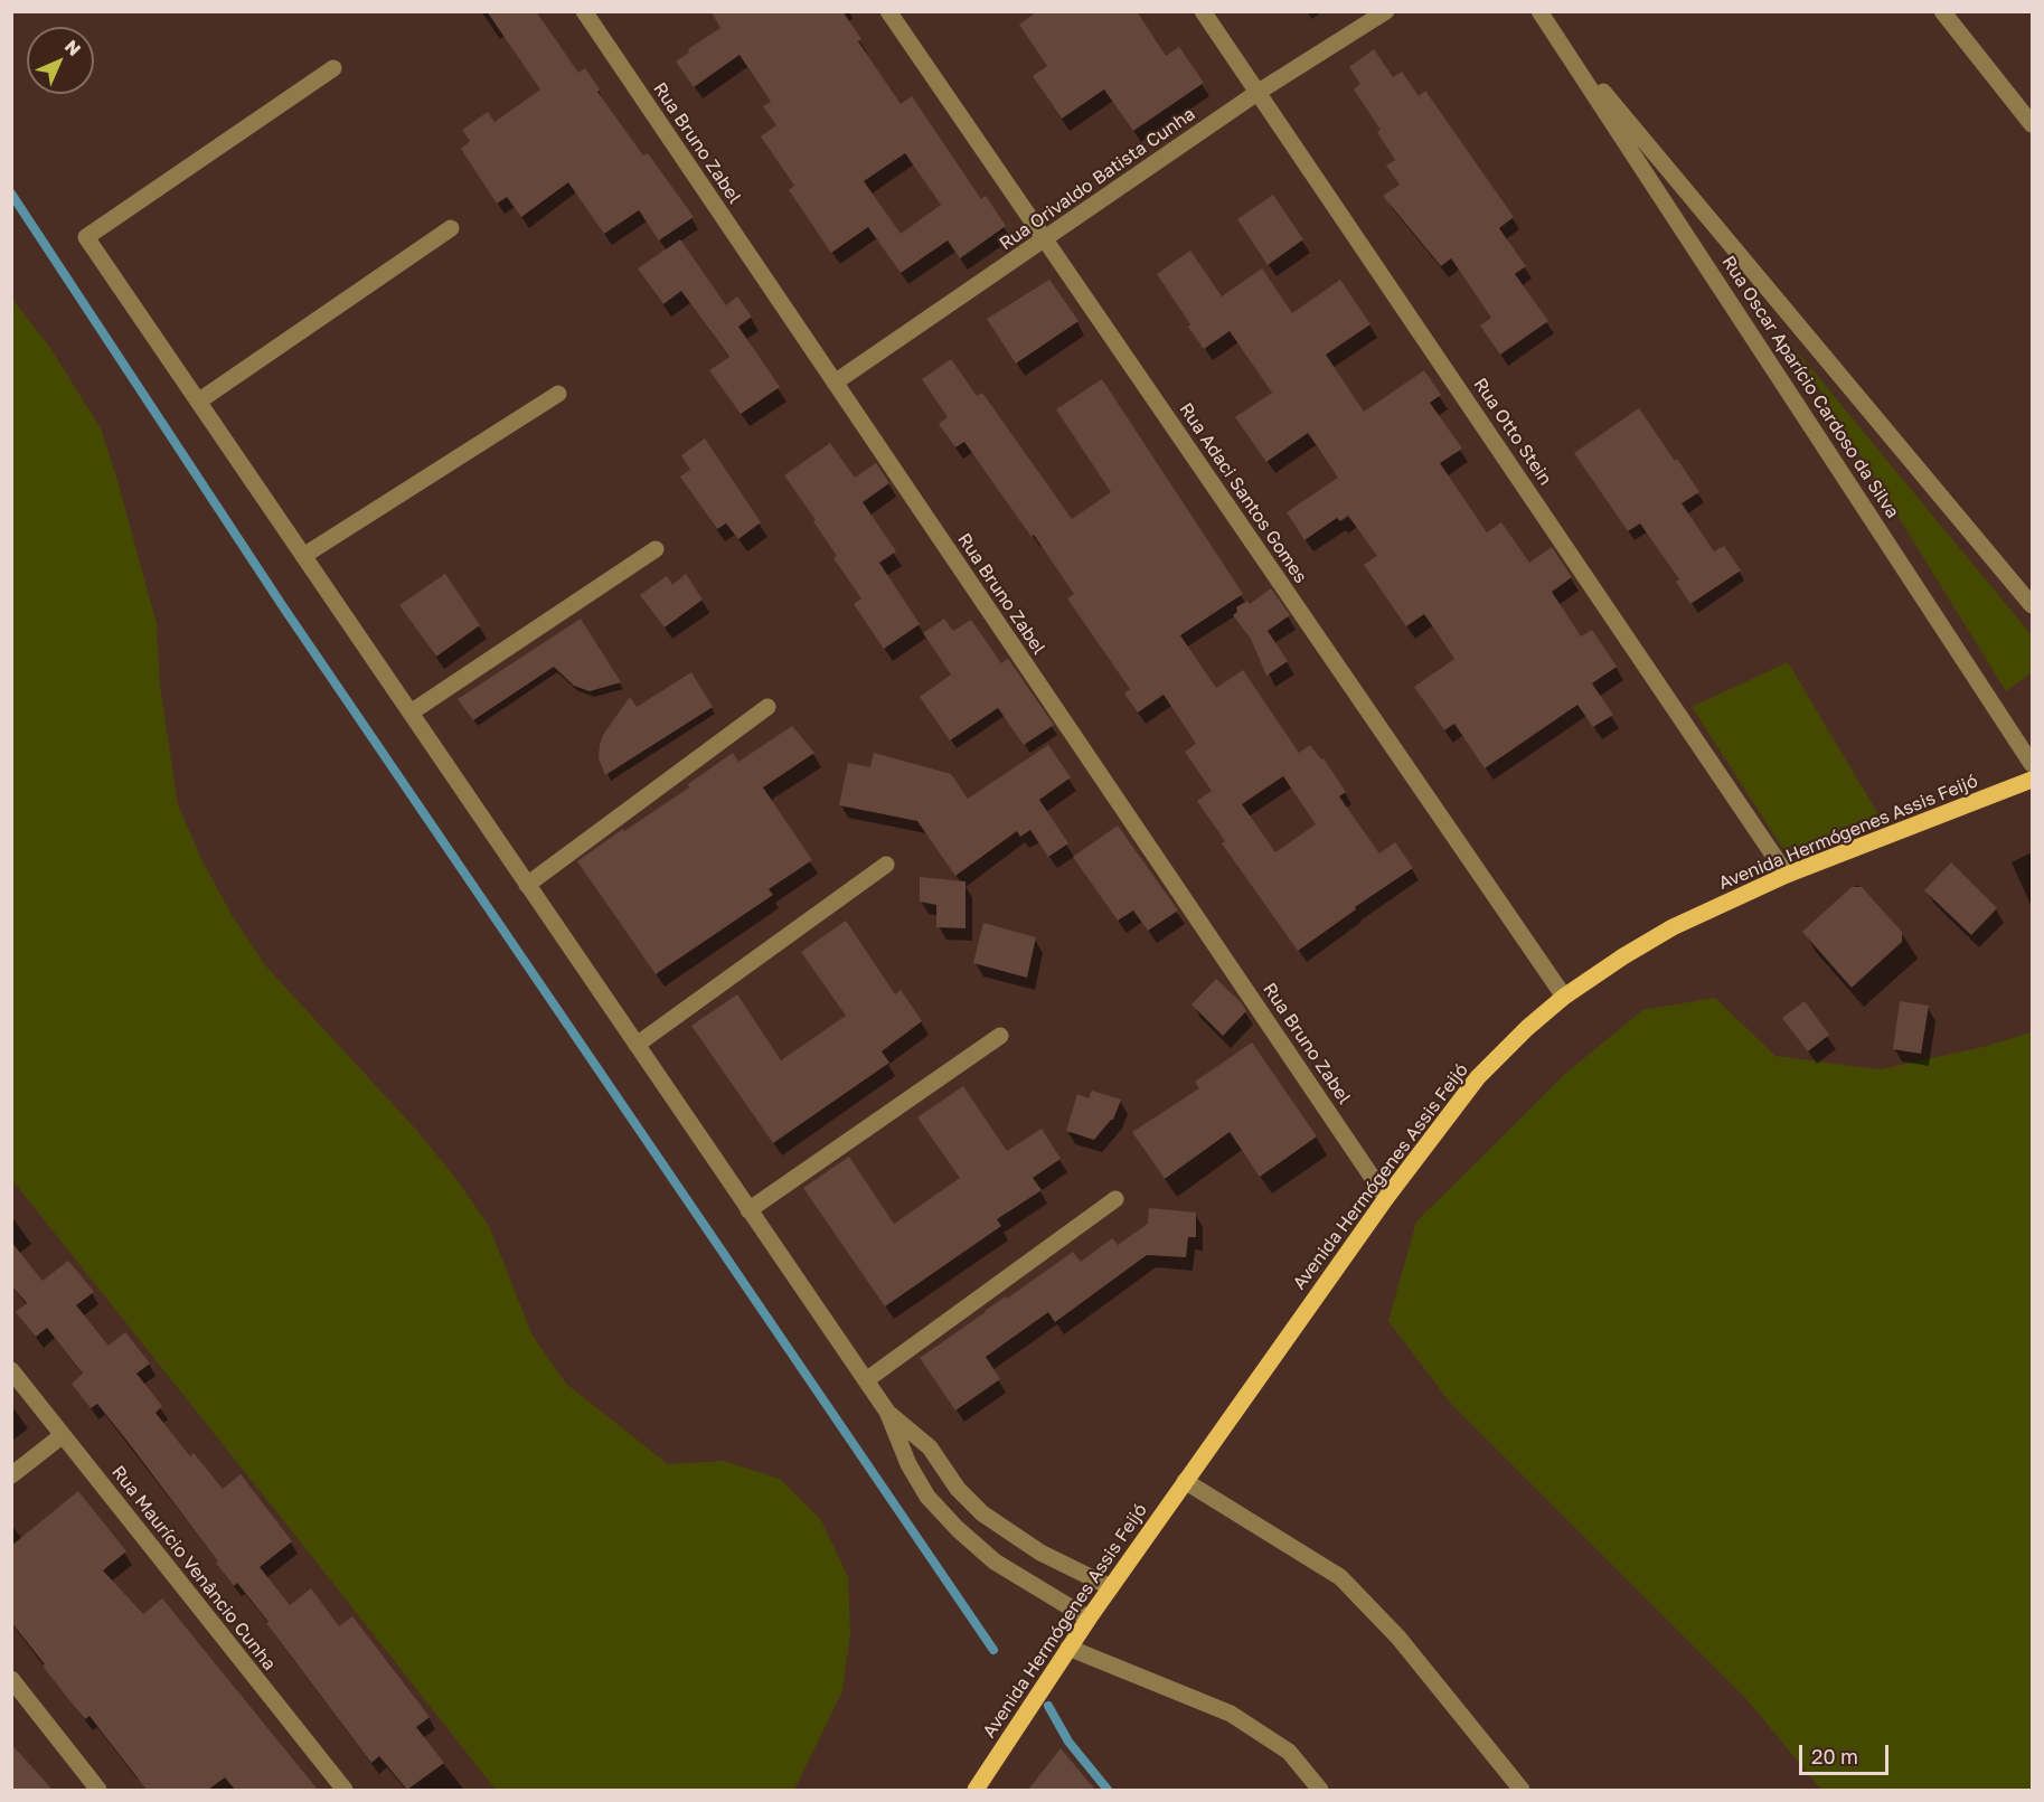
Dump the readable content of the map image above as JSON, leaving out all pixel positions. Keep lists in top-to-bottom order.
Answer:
{
  "streets": {
    "main road": ["Avenida Hermógenes Assis Feijó"],
    "street": [
      "Rua Bruno Zabel",
      "Rua Orivaldo Batista Cunha",
      "Rua Oscar Aparício Cardoso da Silva",
      "Rua Otto Stein",
      "Rua Adaci Santos Gomes",
      "Rua Maurício Venâncio Cunha"
    ]
  },
  "crossings": [
    ["Rua Bruno Zabel", "Rua Orivaldo Batista Cunha"],
    ["Rua Bruno Zabel", "Avenida Hermógenes Assis Feijó"],
    ["Rua Orivaldo Batista Cunha", "Rua Otto Stein"],
    ["Rua Orivaldo Batista Cunha", "Rua Adaci Santos Gomes"],
    ["Rua Otto Stein", "Avenida Hermógenes Assis Feijó"],
    ["Rua Adaci Santos Gomes", "Avenida Hermógenes Assis Feijó"]
  ],
  "scale_bar": "20 m",
  "north": "top right"
}
